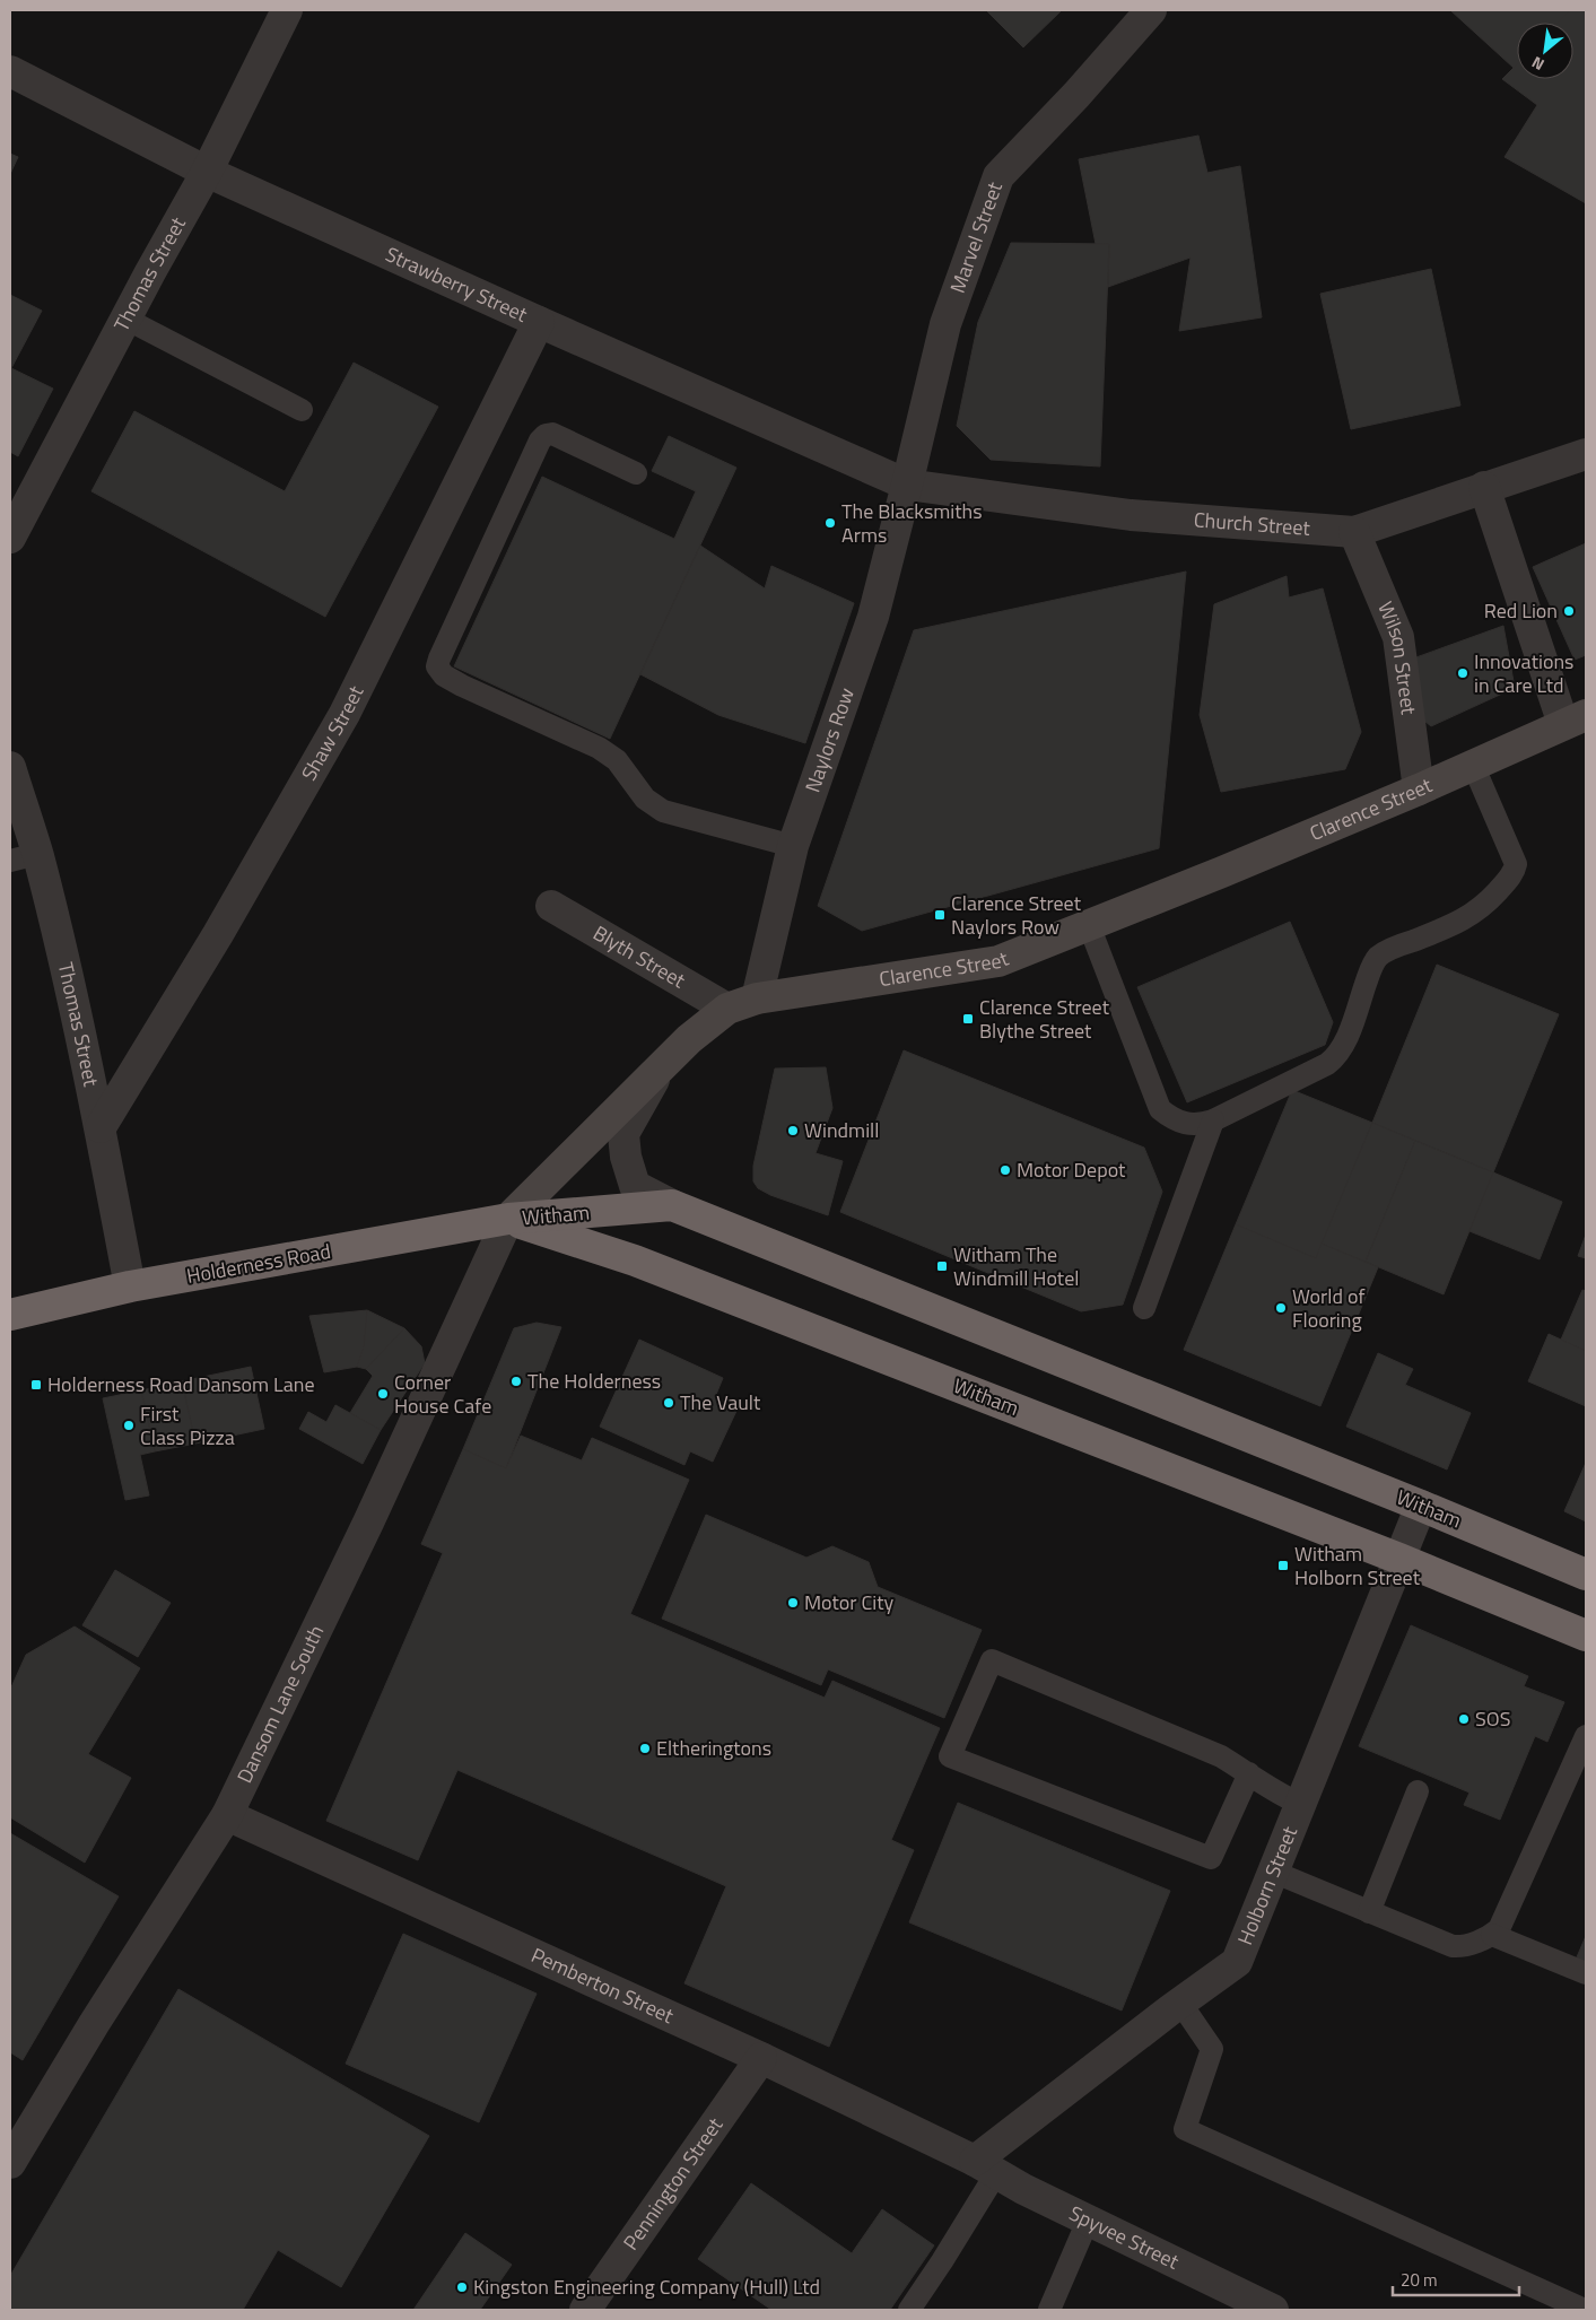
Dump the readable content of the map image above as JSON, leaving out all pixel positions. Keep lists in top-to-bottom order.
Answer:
{
  "streets": {
    "highway": ["Witham", "Holderness Road"],
    "street": [
      "Marvel Street",
      "Thomas Street",
      "Strawberry Street",
      "Church Street",
      "Wilson Street",
      "Shaw Street",
      "Naylors Row",
      "Clarence Street",
      "Blyth Street",
      "Dansom Lane South",
      "Holborn Street",
      "Pemberton Street",
      "Pennington Street",
      "Spyvee Street"
    ]
  },
  "crossings": [
    ["Marvel Street", "Strawberry Street"],
    ["Marvel Street", "Church Street"],
    ["Marvel Street", "Naylors Row"],
    ["Thomas Street", "Strawberry Street"],
    ["Thomas Street", "Shaw Street"],
    ["Thomas Street", "Holderness Road"],
    ["Strawberry Street", "Church Street"],
    ["Strawberry Street", "Shaw Street"],
    ["Strawberry Street", "Naylors Row"],
    ["Church Street", "Wilson Street"],
    ["Church Street", "Naylors Row"],
    ["Wilson Street", "Clarence Street"],
    ["Naylors Row", "Clarence Street"],
    ["Clarence Street", "Blyth Street"],
    ["Clarence Street", "Witham"],
    ["Clarence Street", "Holderness Road"],
    ["Clarence Street", "Dansom Lane South"],
    ["Witham", "Holderness Road"],
    ["Witham", "Dansom Lane South"],
    ["Witham", "Holborn Street"],
    ["Holderness Road", "Dansom Lane South"],
    ["Dansom Lane South", "Pemberton Street"],
    ["Holborn Street", "Pemberton Street"],
    ["Holborn Street", "Spyvee Street"],
    ["Pemberton Street", "Pennington Street"],
    ["Pemberton Street", "Spyvee Street"]
  ],
  "places": {
    "other": [
      "The Blacksmiths Arms",
      "Red Lion",
      "Innovations in Care Ltd",
      "Windmill",
      "Motor Depot",
      "World of Flooring",
      "The Holderness",
      "Corner House Cafe",
      "The Vault",
      "First Class Pizza",
      "Motor City",
      "SOS",
      "Eltheringtons",
      "Kingston Engineering Company (Hull) Ltd"
    ],
    "transit": [
      "Clarence Street Naylors Row",
      "Clarence Street Blythe Street",
      "Witham The Windmill Hotel",
      "Holderness Road Dansom Lane",
      "Witham Holborn Street"
    ]
  },
  "scale_bar": "20 m",
  "north": "bottom left"
}
